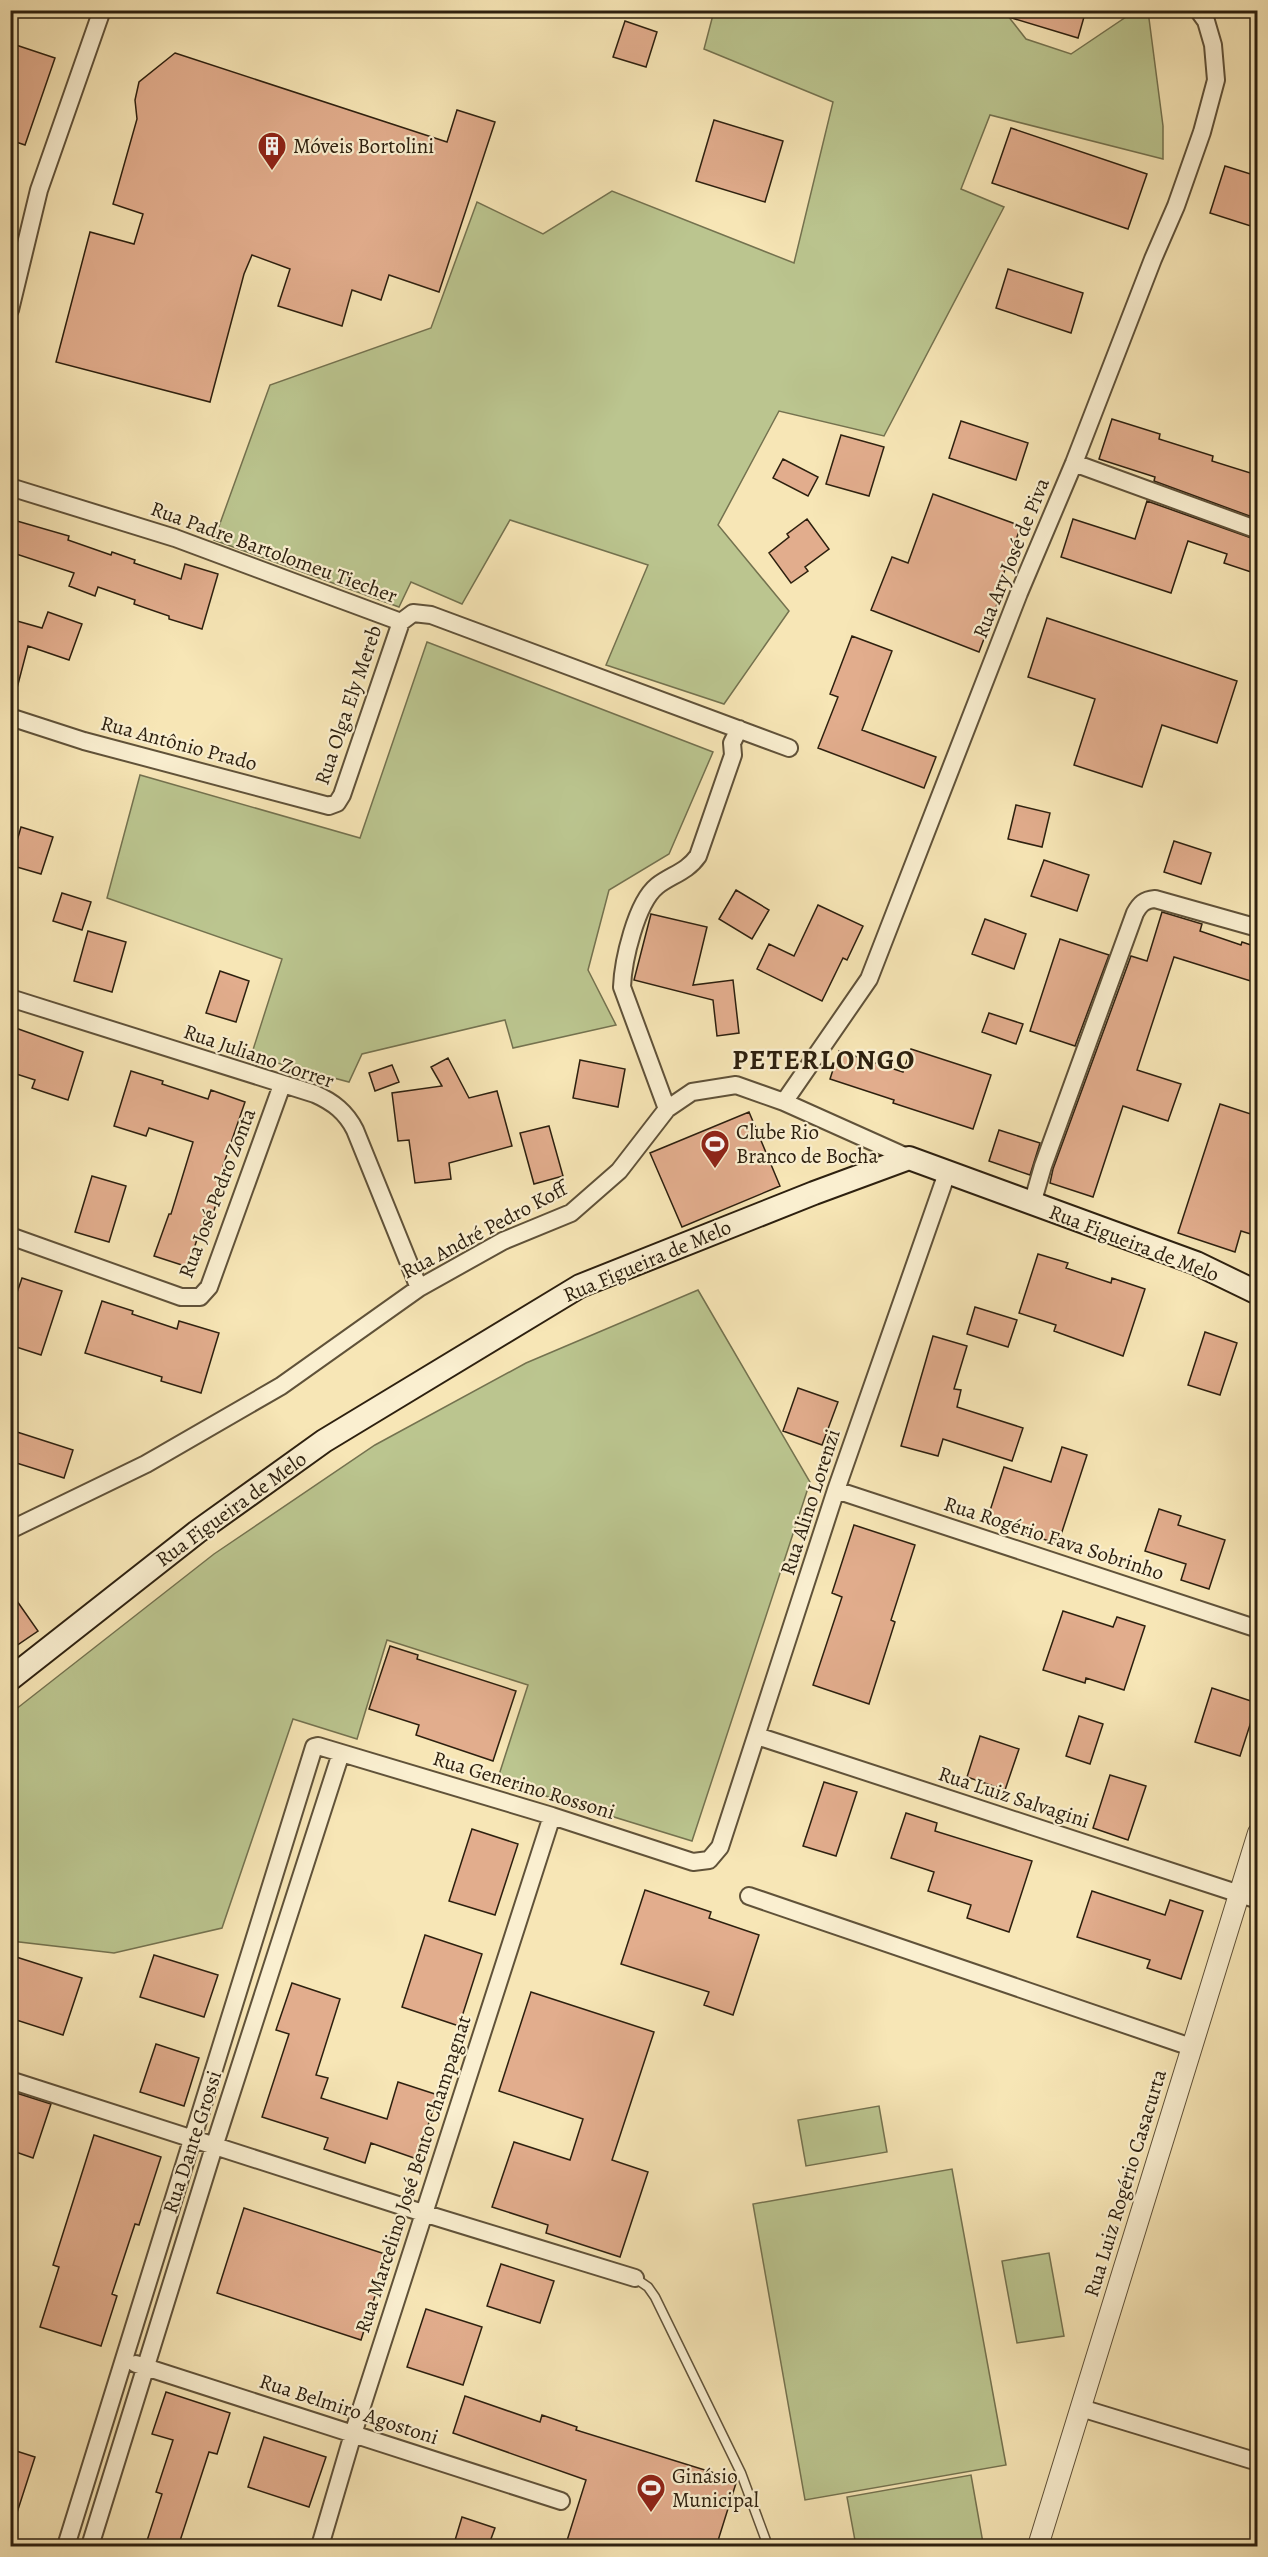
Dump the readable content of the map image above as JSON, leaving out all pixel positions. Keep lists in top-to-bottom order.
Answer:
{
  "streets": {
    "main road": ["Rua Figueira de Melo"],
    "street": [
      "Rua Padre Bartolomeu Tiecher",
      "Rua Ary José de Piva",
      "Rua Olga Ely Mereb",
      "Rua Antônio Prado",
      "Rua Juliano Zorrer",
      "Rua José Pedro Zonta",
      "Rua André Pedro Koff",
      "Rua Alino Lorenzi",
      "Rua Rogério Fava Sobrinho",
      "Rua Generino Rossoni",
      "Rua Luiz Salvagini",
      "Rua Dante Grossi",
      "Rua Marcelino José Bento Champagnat",
      "Rua Luiz Rogério Casacurta",
      "Rua Belmiro Agostoni"
    ]
  },
  "crossings": [
    ["Rua Padre Bartolomeu Tiecher", "Rua Olga Ely Mereb"],
    ["Rua Ary José de Piva", "Rua André Pedro Koff"],
    ["Rua Olga Ely Mereb", "Rua Antônio Prado"],
    ["Rua Juliano Zorrer", "Rua José Pedro Zonta"],
    ["Rua Juliano Zorrer", "Rua André Pedro Koff"],
    ["Rua André Pedro Koff", "Rua Figueira de Melo"],
    ["Rua Figueira de Melo", "Rua Alino Lorenzi"],
    ["Rua Alino Lorenzi", "Rua Rogério Fava Sobrinho"],
    ["Rua Alino Lorenzi", "Rua Generino Rossoni"],
    ["Rua Alino Lorenzi", "Rua Luiz Salvagini"],
    ["Rua Generino Rossoni", "Rua Dante Grossi"],
    ["Rua Generino Rossoni", "Rua Marcelino José Bento Champagnat"],
    ["Rua Luiz Salvagini", "Rua Luiz Rogério Casacurta"],
    ["Rua Dante Grossi", "Rua Belmiro Agostoni"],
    ["Rua Marcelino José Bento Champagnat", "Rua Belmiro Agostoni"]
  ],
  "districts": ["PETERLONGO"],
  "places": {
    "building": ["Móveis Bortolini"],
    "sports": ["Clube Rio Branco de Bocha", "Ginásio Municipal"]
  }
}
